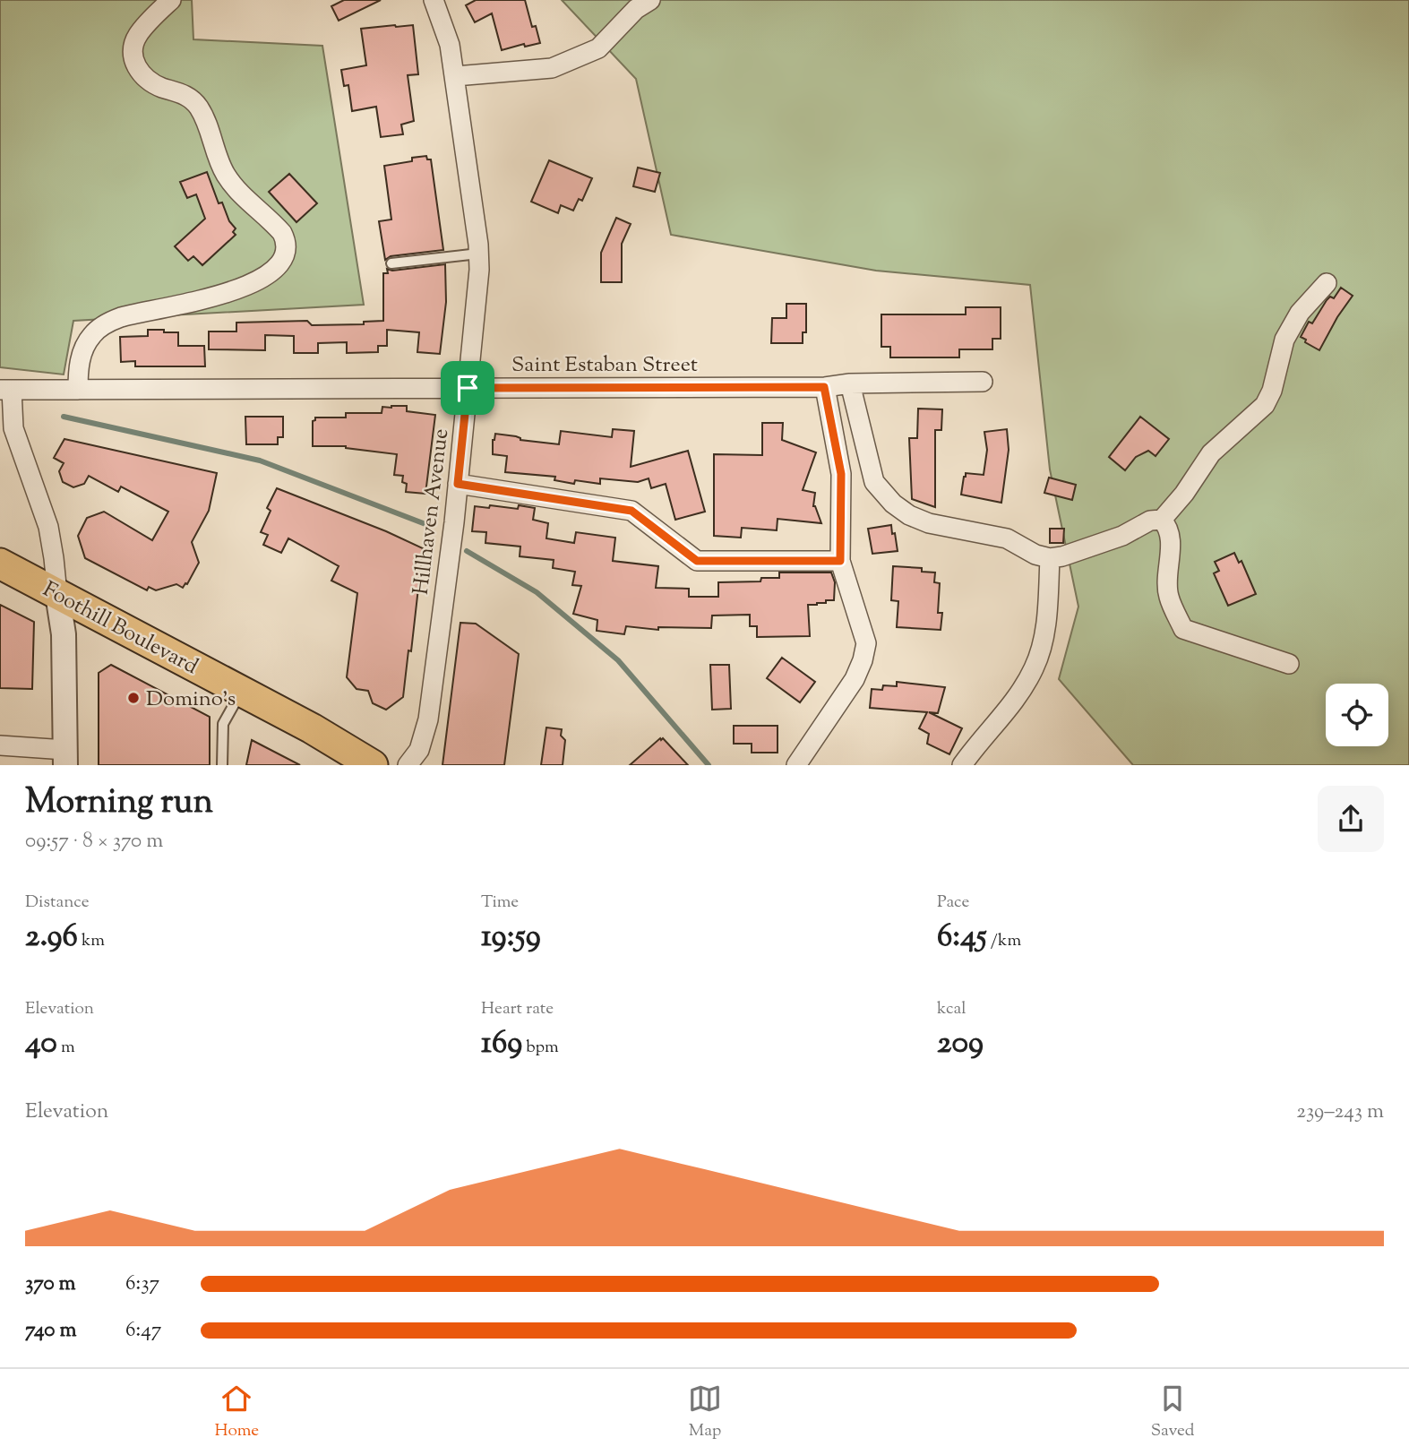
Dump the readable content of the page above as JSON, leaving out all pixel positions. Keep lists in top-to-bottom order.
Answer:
{
  "streets": {
    "main road": ["Foothill Boulevard"],
    "street": ["Saint Estaban Street", "Hillhaven Avenue"]
  },
  "crossings": [
    ["Saint Estaban Street", "Hillhaven Avenue"]
  ],
  "places": ["Domino's"],
  "page": {
    "heading": ["Morning run", "09:57 · 8 × 370 m"],
    "stats": [
      ["Distance", "2.96 km"],
      ["Time", "19:59"],
      ["Pace", "6:45 /km"],
      ["Elevation", "40 m"],
      ["Heart rate", "169 bpm"],
      ["kcal", "209"]
    ],
    "chart": ["Elevation", "239–243 m"],
    "list": [
      {
        "name": "370 m",
        "note": "6:37"
      },
      {
        "name": "740 m",
        "note": "6:47"
      }
    ],
    "tabs": ["Home", "Map", "Saved"]
  }
}
